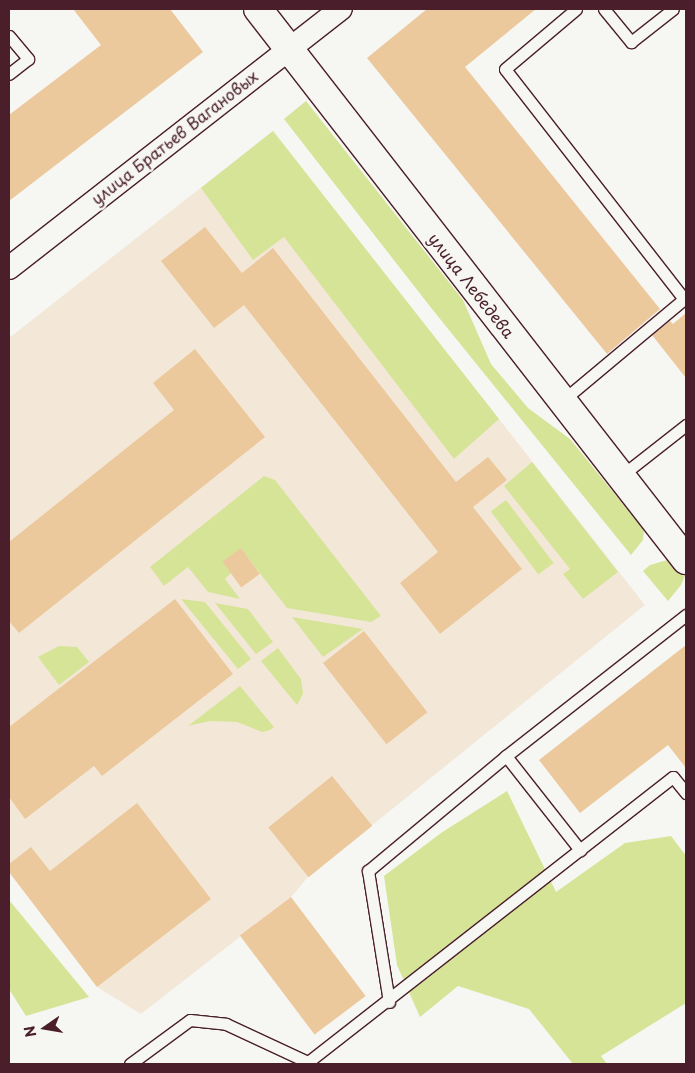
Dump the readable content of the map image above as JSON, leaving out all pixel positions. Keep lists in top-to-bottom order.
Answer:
{
  "streets": {
    "street": ["улица Братьев Вагановых", "улица Лебедева"]
  },
  "crossings": [
    ["улица Братьев Вагановых", "улица Лебедева"]
  ],
  "north": "left"
}
